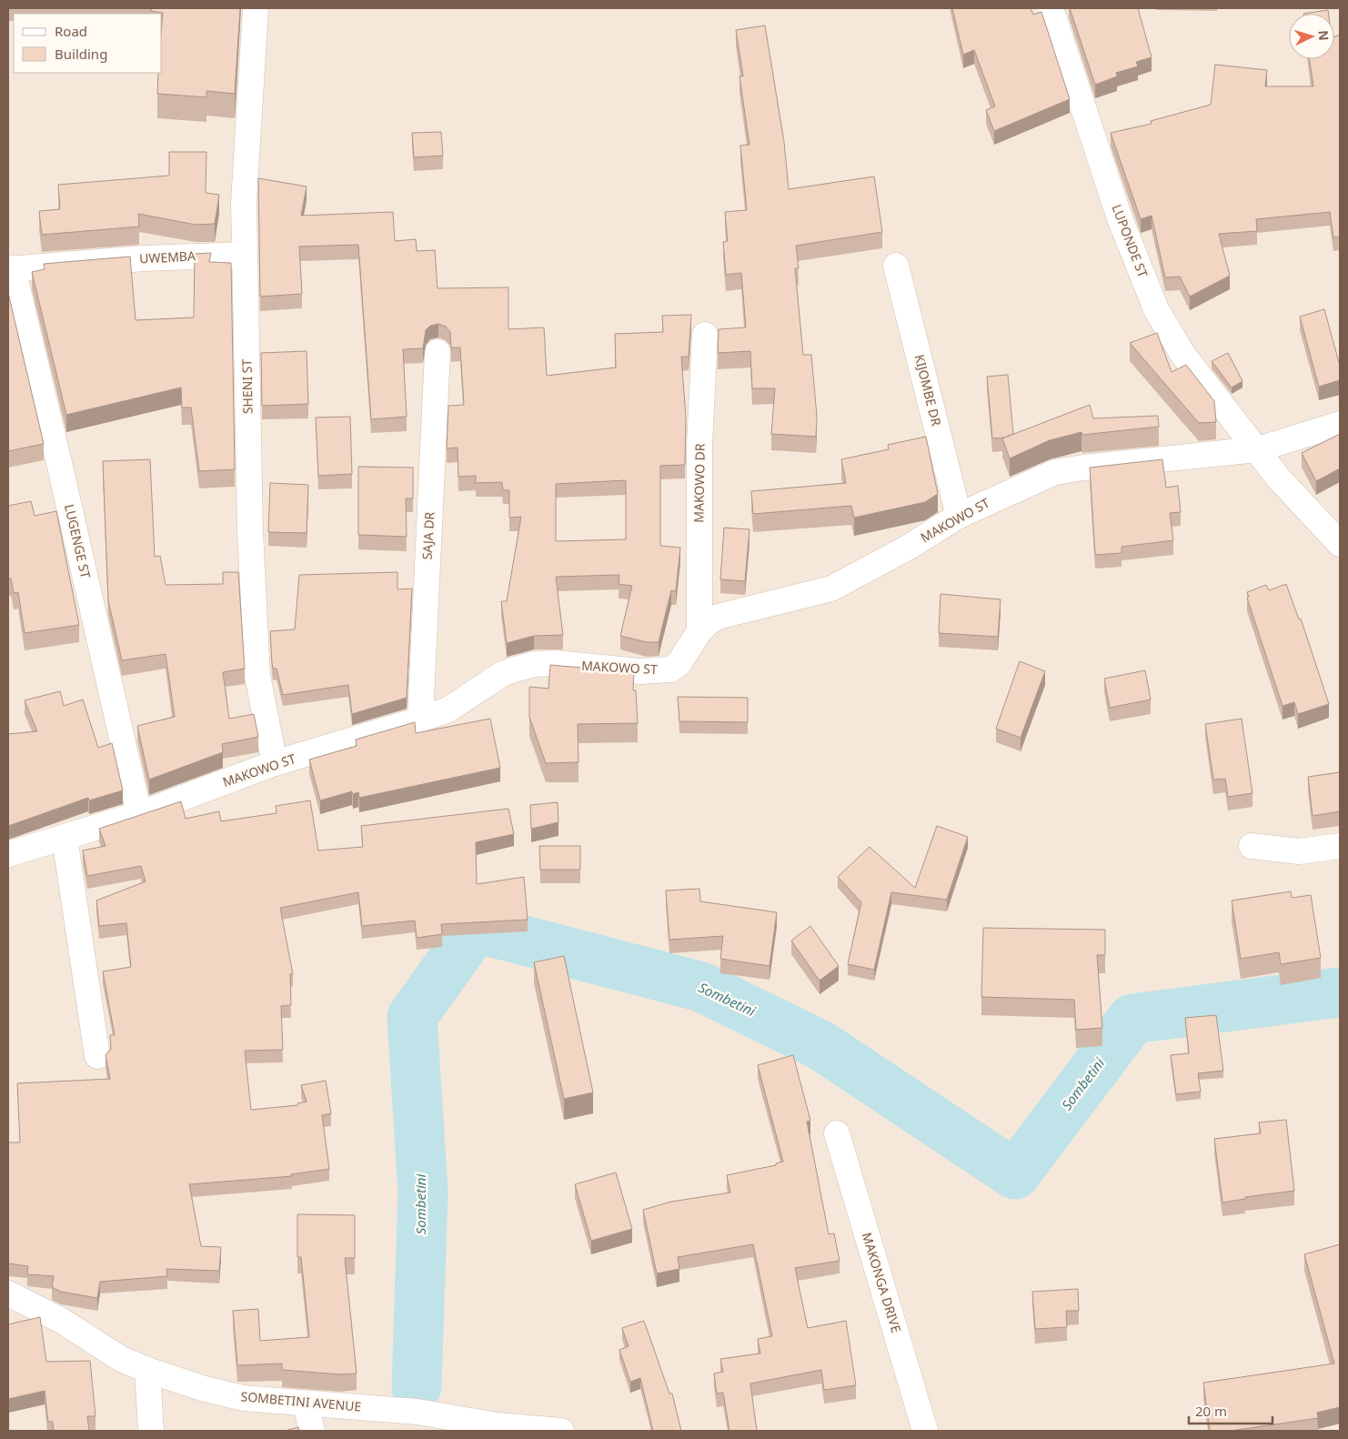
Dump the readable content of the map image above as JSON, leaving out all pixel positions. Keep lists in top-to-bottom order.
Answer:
{
  "streets": {
    "street": [
      "LUPONDE ST",
      "UWEMBA",
      "SHENI ST",
      "KIJOMBE DR",
      "MAKOWO DR",
      "MAKOWO ST",
      "SAJA DR",
      "LUGENGE ST",
      "MAKONGA DRIVE",
      "SOMBETINI AVENUE"
    ]
  },
  "crossings": [
    ["LUPONDE ST", "MAKOWO ST"],
    ["UWEMBA", "SHENI ST"],
    ["UWEMBA", "LUGENGE ST"],
    ["SHENI ST", "MAKOWO ST"],
    ["KIJOMBE DR", "MAKOWO ST"],
    ["MAKOWO DR", "MAKOWO ST"],
    ["MAKOWO ST", "SAJA DR"],
    ["MAKOWO ST", "LUGENGE ST"]
  ],
  "water": ["Sombetini"],
  "legend": ["Road", "Building"],
  "scale_bar": "20 m",
  "north": "right"
}
